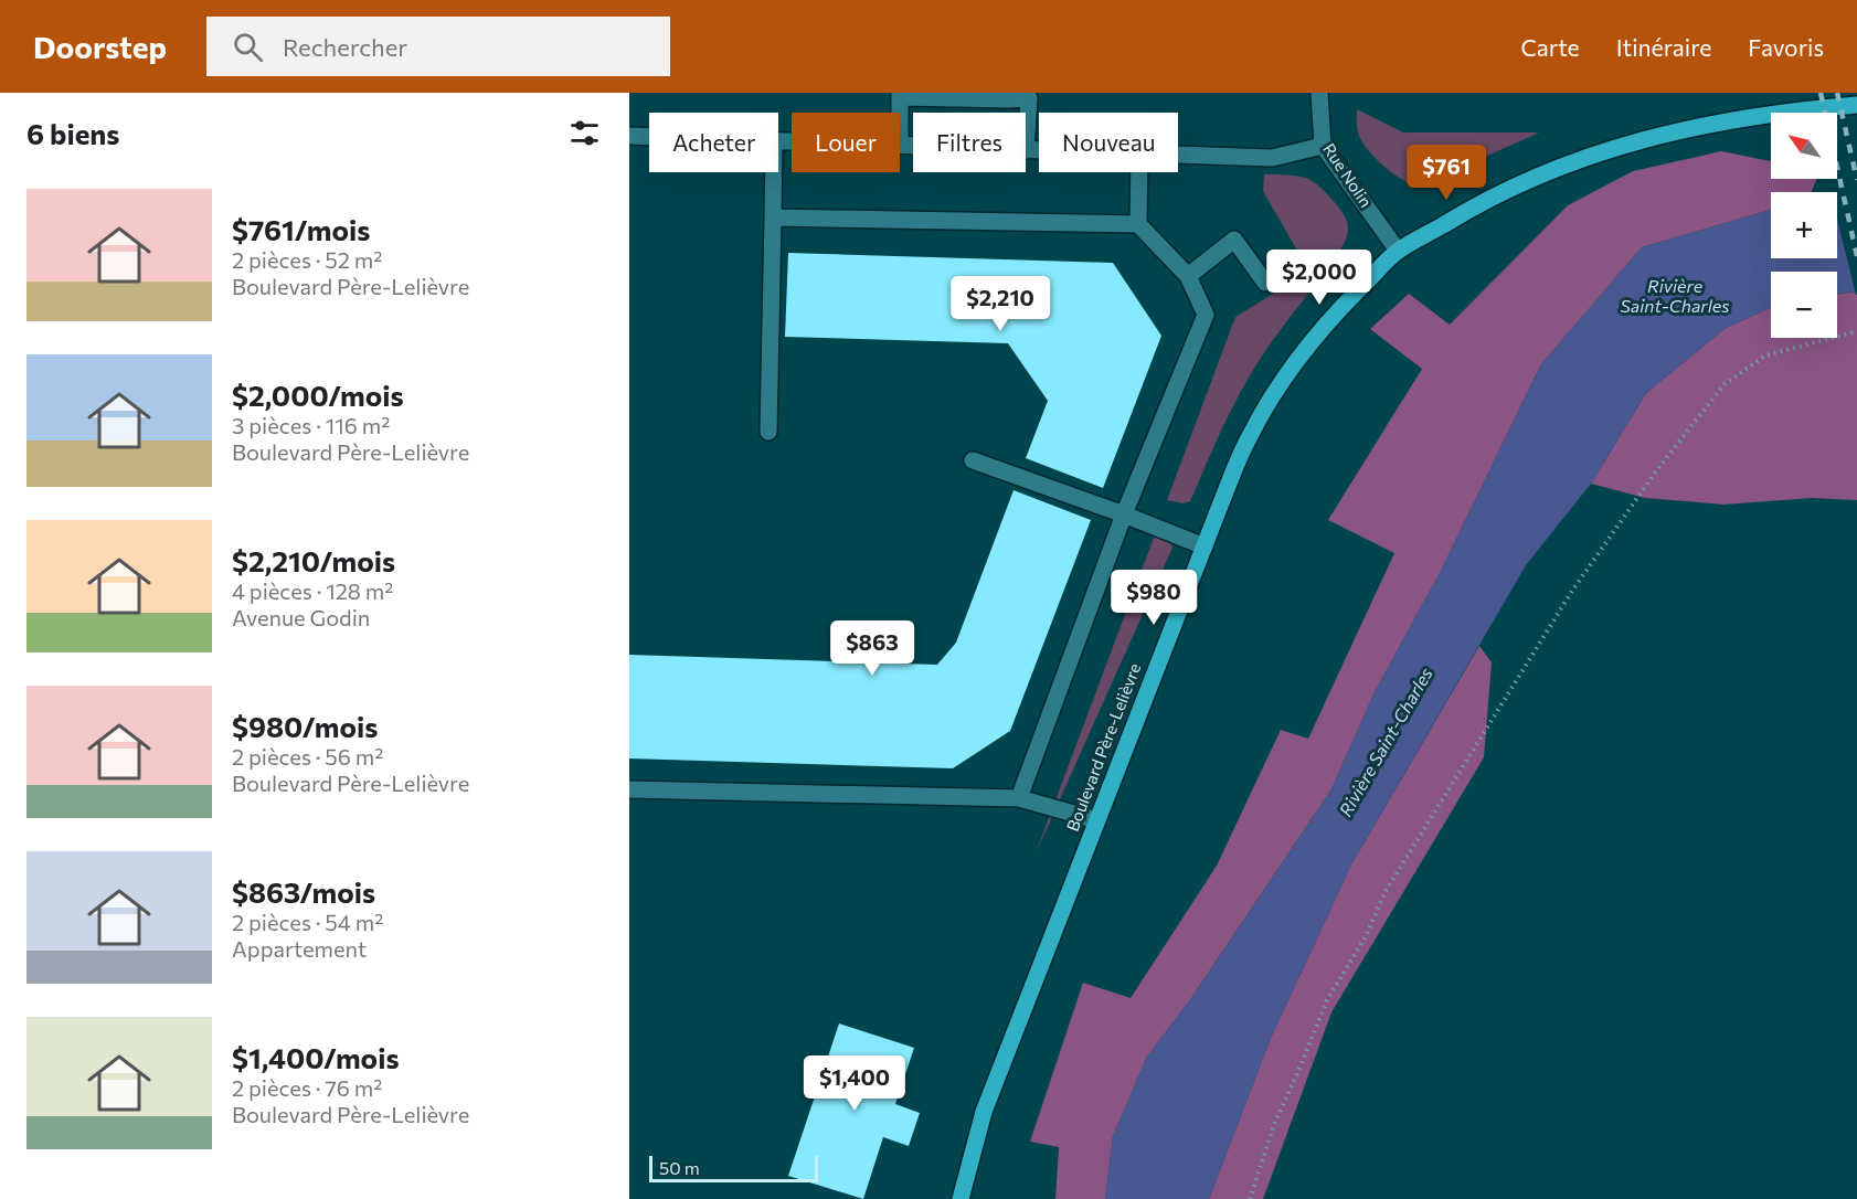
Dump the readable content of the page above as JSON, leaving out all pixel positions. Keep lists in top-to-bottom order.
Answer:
{
  "streets": {
    "main road": ["Boulevard Père-Lelièvre"],
    "street": ["Rue Nolin"]
  },
  "crossings": [
    ["Rue Nolin", "Boulevard Père-Lelièvre"]
  ],
  "water": ["Rivière Saint-Charles"],
  "scale_bar": "50 m",
  "north": "top left",
  "page": {
    "header": "Doorstep",
    "search": "Rechercher",
    "nav": ["Carte", "Itinéraire", "Favoris"],
    "heading": "6 biens",
    "map_buttons": ["+", "−"],
    "chip": [
      "Acheter",
      "Louer",
      "Filtres",
      "Nouveau"
    ],
    "price": [
      "$761",
      "$2,000",
      "$2,210",
      "$980",
      "$863",
      "$1,400"
    ],
    "list": [
      {
        "name": "$761/mois",
        "note": "2 pièces · 52 m² · Boulevard Père-Lelièvre"
      },
      {
        "name": "$2,000/mois",
        "note": "3 pièces · 116 m² · Boulevard Père-Lelièvre"
      },
      {
        "name": "$2,210/mois",
        "note": "4 pièces · 128 m² · Avenue Godin"
      },
      {
        "name": "$980/mois",
        "note": "2 pièces · 56 m² · Boulevard Père-Lelièvre"
      },
      {
        "name": "$863/mois",
        "note": "2 pièces · 54 m² · Appartement"
      },
      {
        "name": "$1,400/mois",
        "note": "2 pièces · 76 m² · Boulevard Père-Lelièvre"
      }
    ],
    "scale": "50 m"
  }
}
